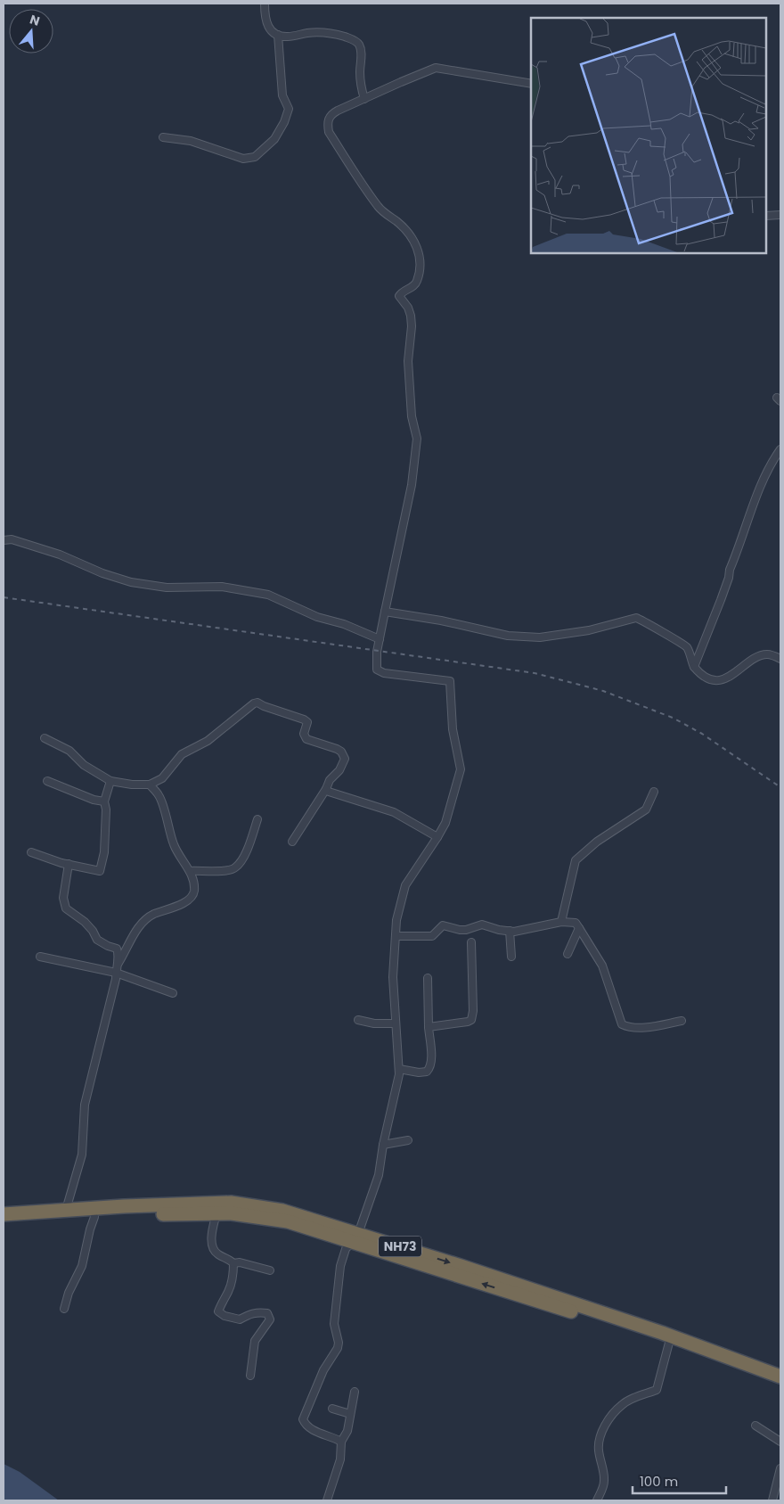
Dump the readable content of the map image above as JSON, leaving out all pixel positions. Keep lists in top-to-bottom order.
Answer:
{
  "streets": {
    "highway": ["NH73"]
  },
  "scale_bar": "100 m",
  "north": "top"
}
